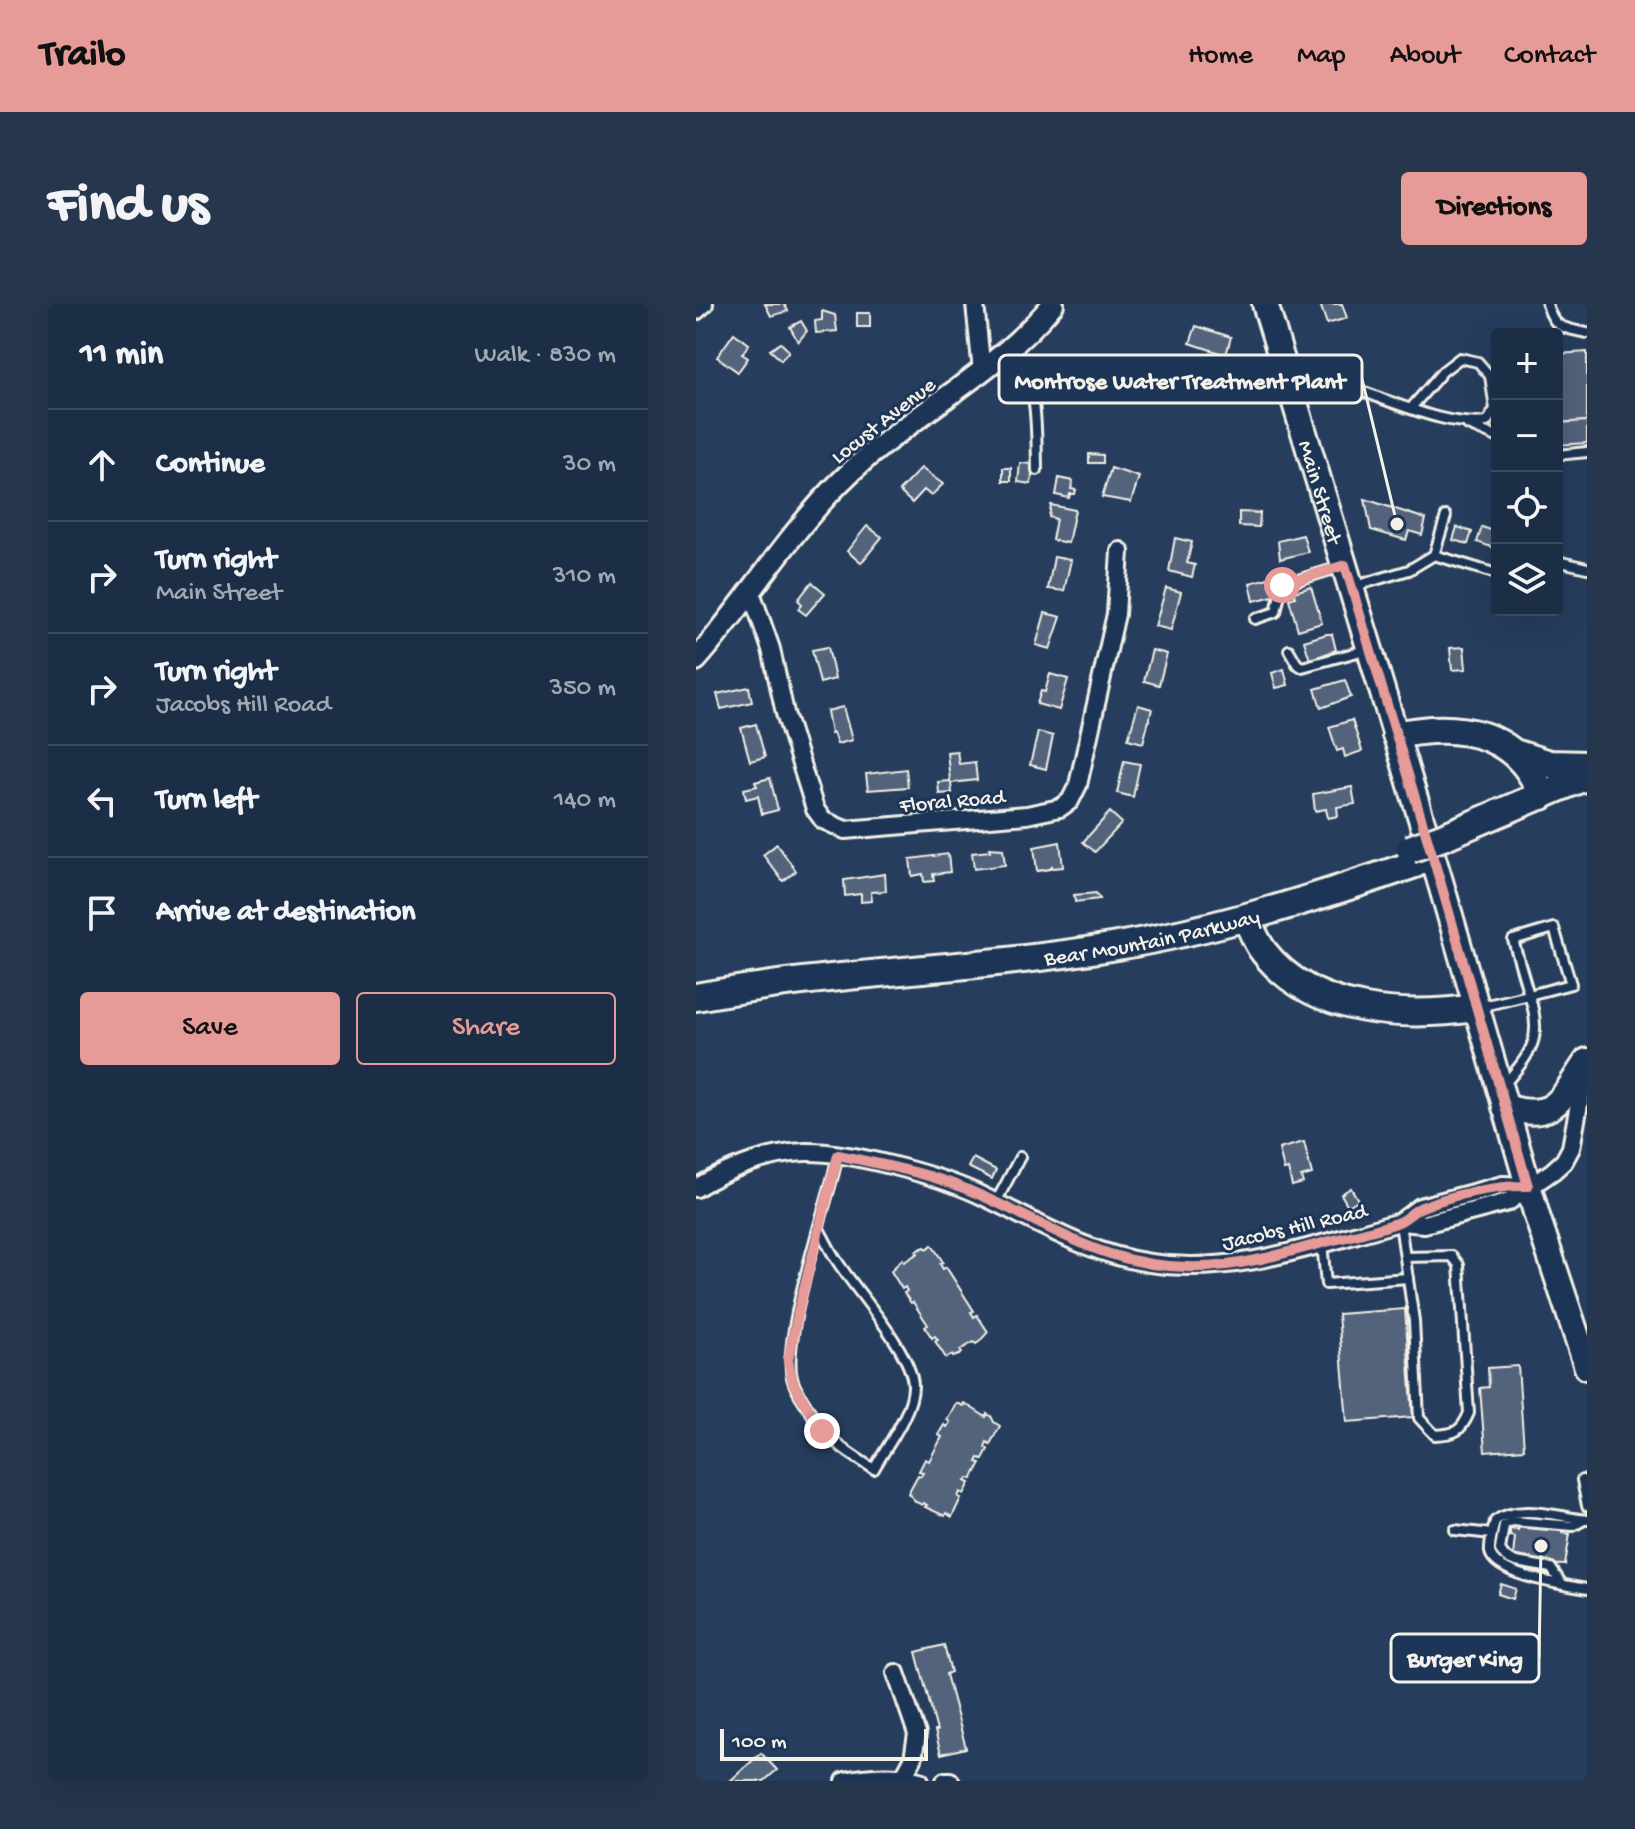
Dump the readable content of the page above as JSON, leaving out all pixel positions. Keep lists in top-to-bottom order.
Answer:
{
  "streets": {
    "highway": ["Bear Mountain Parkway"],
    "main road": ["Main Street"],
    "street": ["Locust Avenue", "Floral Road", "Jacobs Hill Road"]
  },
  "crossings": [
    ["Locust Avenue", "Floral Road"],
    ["Main Street", "Jacobs Hill Road"]
  ],
  "places": ["Montrose Water Treatment Plant", "Burger King"],
  "scale_bar": "100 m",
  "page": {
    "header": "Trailo",
    "nav": [
      "Home",
      "Map",
      "About",
      "Contact"
    ],
    "buttons": [
      "Directions",
      ["Save", "Share"]
    ],
    "title": "Find us",
    "heading": ["11 min", "Walk · 830 m"],
    "map_buttons": ["+", "−"],
    "list": [
      ["Continue", "30 m"],
      ["Turn right", "Main Street", "310 m"],
      ["Turn right", "Jacobs Hill Road", "350 m"],
      ["Turn left", "140 m"],
      "Arrive at destination"
    ],
    "scale": "100 m"
  }
}
